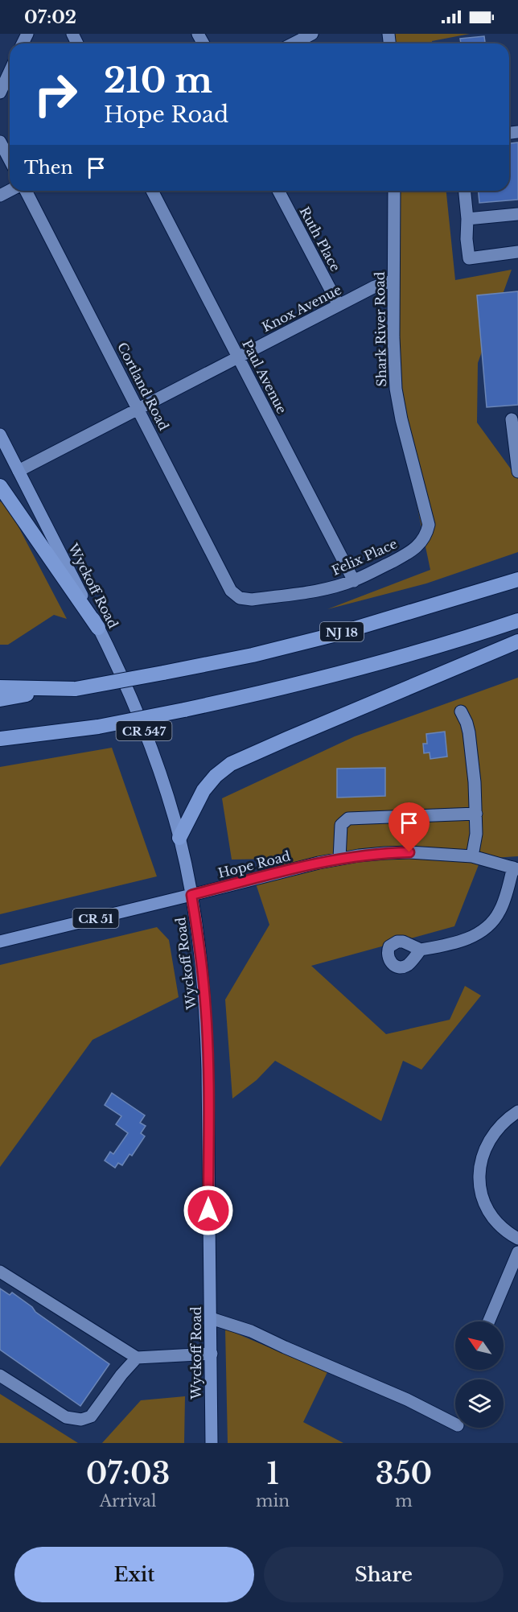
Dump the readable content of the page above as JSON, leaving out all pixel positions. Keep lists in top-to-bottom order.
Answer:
{
  "streets": {
    "highway": ["NJ 18"],
    "main road": [
      "Wyckoff Road",
      "CR 547",
      "Hope Road",
      "CR 51"
    ],
    "street": [
      "Ruth Place",
      "Knox Avenue",
      "Shark River Road",
      "Paul Avenue",
      "Cortland Road",
      "Felix Place"
    ]
  },
  "crossings": [
    ["Ruth Place", "Knox Avenue"],
    ["Knox Avenue", "Shark River Road"],
    ["Knox Avenue", "Paul Avenue"],
    ["Knox Avenue", "Cortland Road"],
    ["Knox Avenue", "Wyckoff Road"],
    ["Shark River Road", "Felix Place"],
    ["Paul Avenue", "Felix Place"],
    ["Cortland Road", "Felix Place"],
    ["Wyckoff Road", "Hope Road"]
  ],
  "north": "top left",
  "page": {
    "status": "07:02",
    "turn": ["210 m", "Hope Road"],
    "then": "Then",
    "eta": [
      "07:03",
      "Arrival",
      "1",
      "min",
      "350",
      "m"
    ],
    "buttons": ["Exit", "Share"]
  }
}
